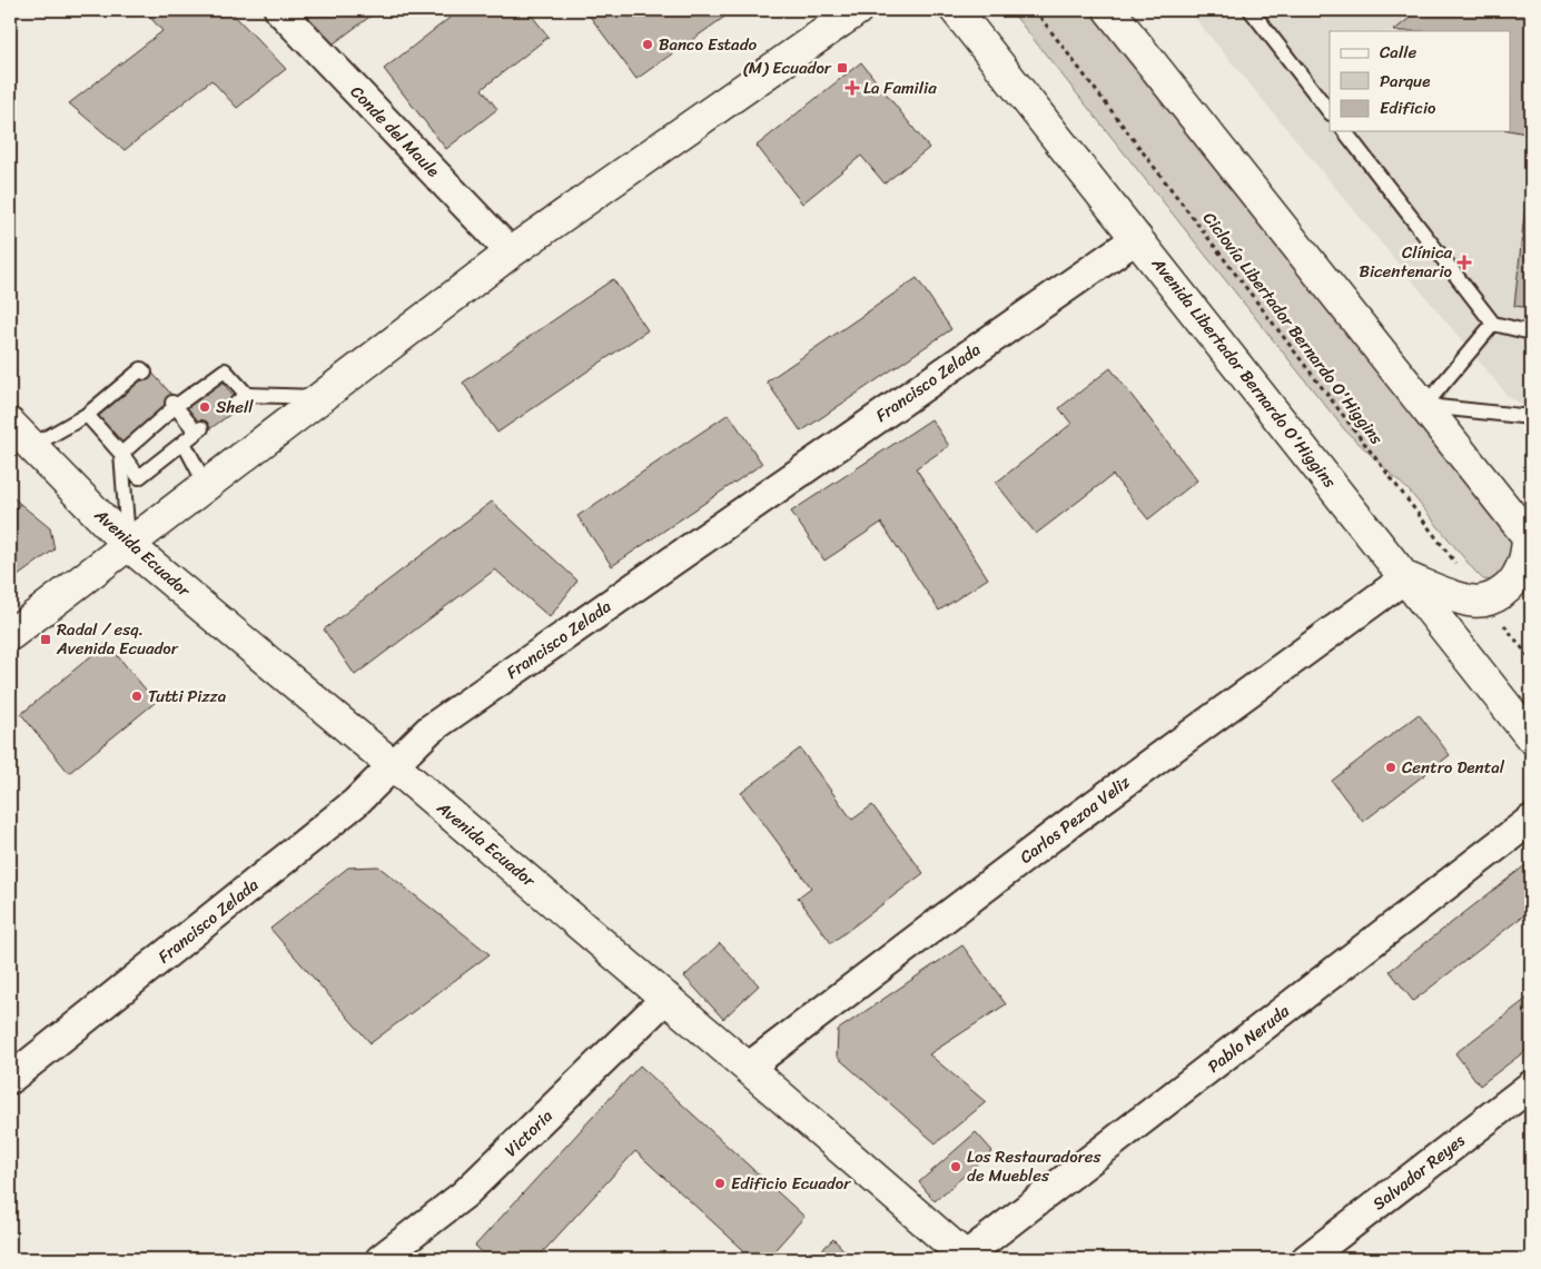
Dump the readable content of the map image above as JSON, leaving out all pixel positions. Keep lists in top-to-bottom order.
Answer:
{
  "streets": {
    "main road": ["Avenida Libertador Bernardo O'Higgins", "Avenida Ecuador"],
    "street": [
      "Conde del Maule",
      "Francisco Zelada",
      "Carlos Pezoa Veliz",
      "Pablo Neruda",
      "Victoria",
      "Salvador Reyes"
    ],
    "path": ["Ciclovía Libertador Bernardo O'Higgins"]
  },
  "crossings": [
    ["Avenida Libertador Bernardo O'Higgins", "Francisco Zelada"],
    ["Avenida Libertador Bernardo O'Higgins", "Carlos Pezoa Veliz"],
    ["Francisco Zelada", "Avenida Ecuador"],
    ["Avenida Ecuador", "Carlos Pezoa Veliz"],
    ["Avenida Ecuador", "Pablo Neruda"],
    ["Avenida Ecuador", "Victoria"]
  ],
  "places": {
    "other": [
      "Banco Estado",
      "Shell",
      "Tutti Pizza",
      "Centro Dental",
      "Los Restauradores de Muebles",
      "Edificio Ecuador"
    ],
    "transit": ["(M) Ecuador", "Radal / esq. Avenida Ecuador"],
    "health": ["La Familia", "Clínica Bicentenario"]
  },
  "legend": ["Calle", "Parque", "Edificio"]
}
